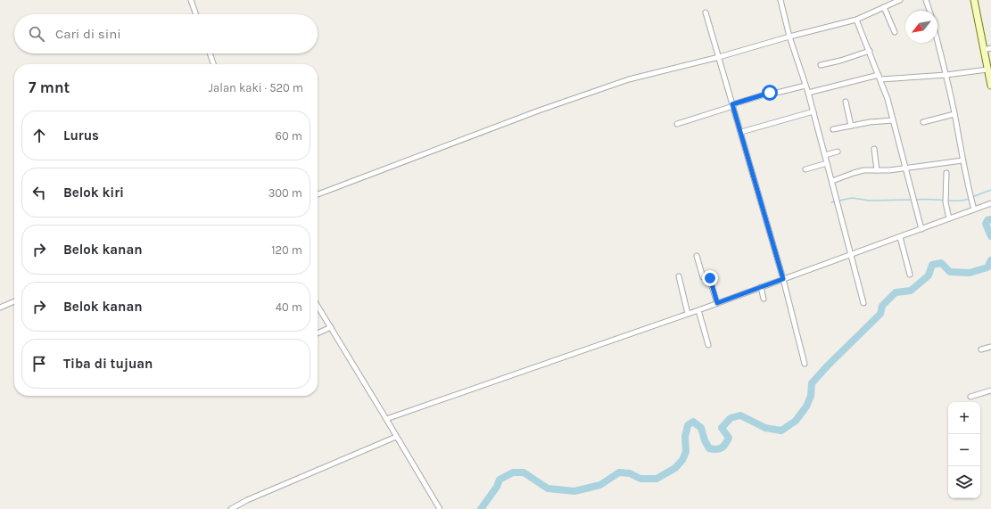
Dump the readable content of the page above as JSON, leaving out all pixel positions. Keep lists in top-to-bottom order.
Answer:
{
  "north": "bottom left",
  "page": {
    "search": "Cari di sini",
    "heading": ["7 mnt", "Jalan kaki · 520 m"],
    "list": [
      ["Lurus", "60 m"],
      ["Belok kiri", "300 m"],
      ["Belok kanan", "120 m"],
      ["Belok kanan", "40 m"],
      "Tiba di tujuan"
    ],
    "map_buttons": ["+", "−"]
  }
}
